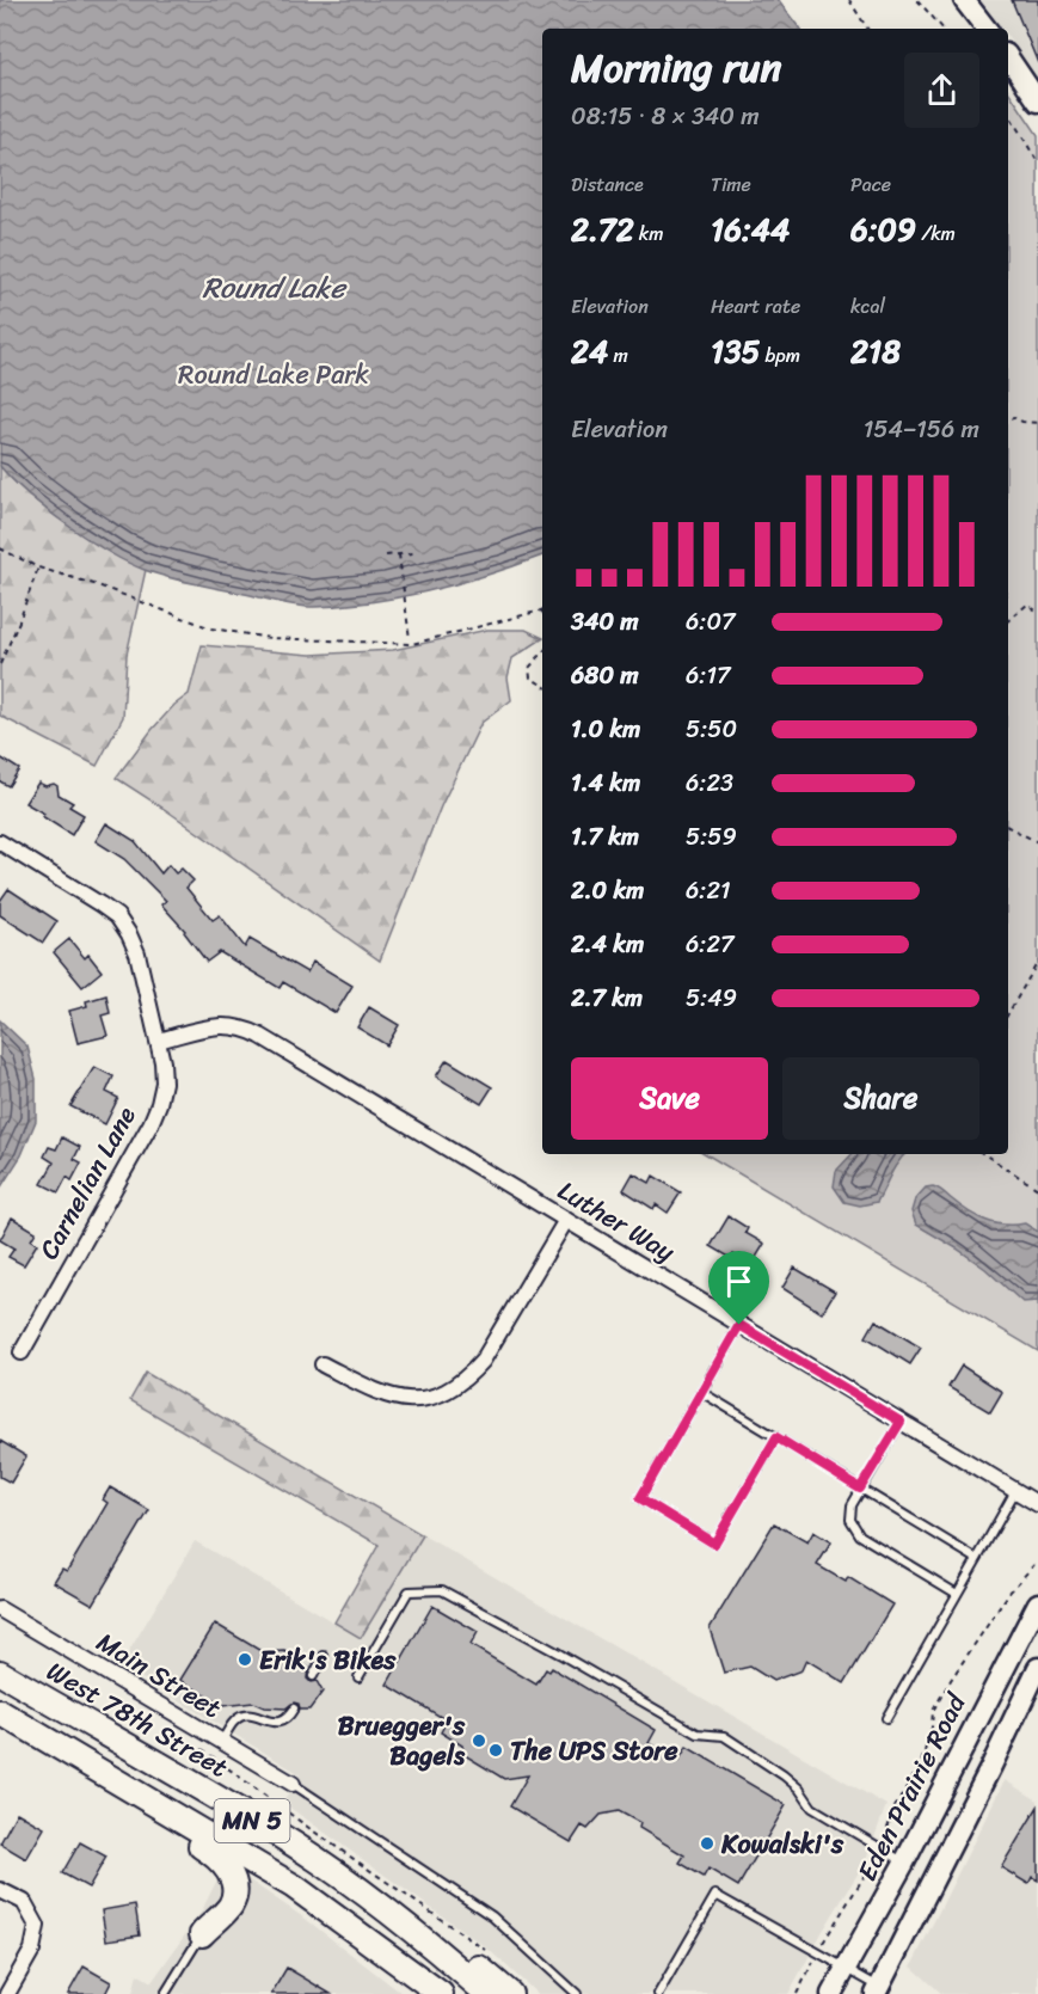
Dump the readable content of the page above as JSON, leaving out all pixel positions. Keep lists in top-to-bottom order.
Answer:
{
  "streets": {
    "main road": ["West 78th Street", "Eden Prairie Road", "MN 5"],
    "street": ["Carnelian Lane", "Luther Way", "Main Street"]
  },
  "crossings": [
    ["Carnelian Lane", "Luther Way"]
  ],
  "water": ["Round Lake"],
  "parks": ["Round Lake Park"],
  "places": [
    "Erik's Bikes",
    "Bruegger's Bagels",
    "The UPS Store",
    "Kowalski's"
  ],
  "page": {
    "heading": ["Morning run", "08:15 · 8 × 340 m"],
    "stats": [
      ["Distance", "2.72 km"],
      ["Time", "16:44"],
      ["Pace", "6:09 /km"],
      ["Elevation", "24 m"],
      ["Heart rate", "135 bpm"],
      ["kcal", "218"]
    ],
    "chart": ["Elevation", "154–156 m"],
    "list": [
      {
        "name": "340 m",
        "note": "6:07"
      },
      {
        "name": "680 m",
        "note": "6:17"
      },
      {
        "name": "1.0 km",
        "note": "5:50"
      },
      {
        "name": "1.4 km",
        "note": "6:23"
      },
      {
        "name": "1.7 km",
        "note": "5:59"
      },
      {
        "name": "2.0 km",
        "note": "6:21"
      },
      {
        "name": "2.4 km",
        "note": "6:27"
      },
      {
        "name": "2.7 km",
        "note": "5:49"
      }
    ],
    "buttons": ["Save", "Share"]
  }
}
